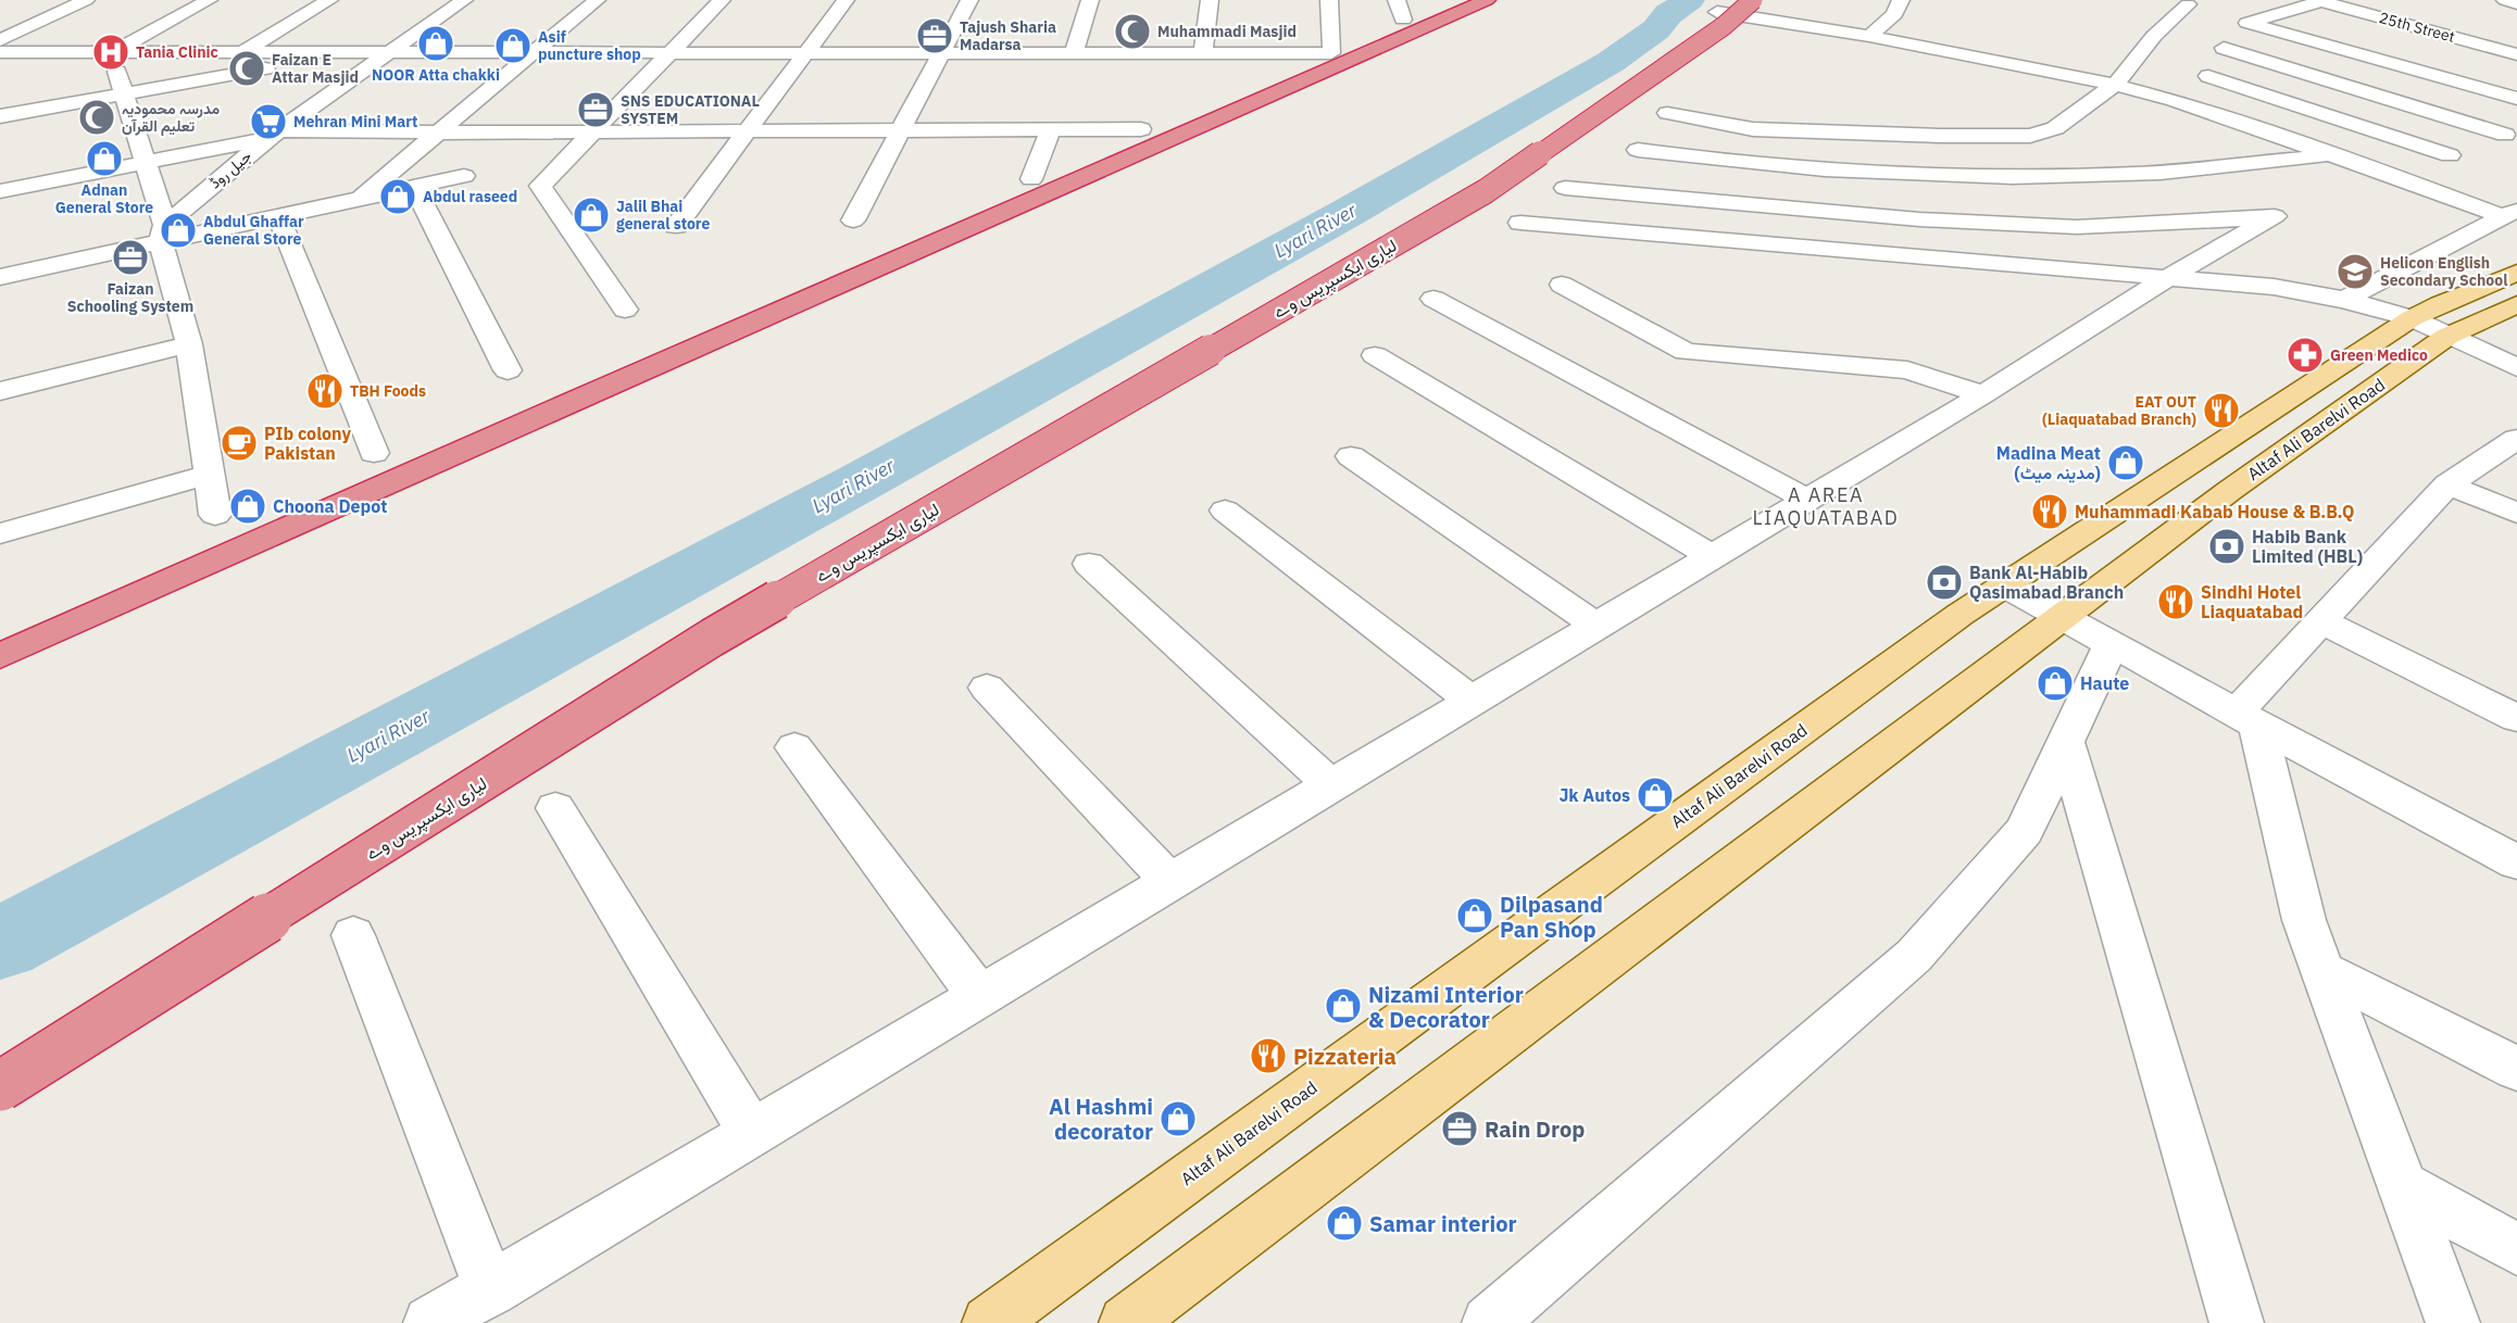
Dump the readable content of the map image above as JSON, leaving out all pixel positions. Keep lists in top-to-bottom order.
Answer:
{
  "streets": {
    "highway": ["لیاری ایکسپریس وے"],
    "main road": ["Altaf Ali Barelvi Road"],
    "street": ["25th Street", "جیل روڈ"]
  },
  "districts": ["A AREA LIAQUATABAD"],
  "water": ["Lyari River"],
  "places": {
    "mosque": ["Muhammadi Masjid", "Faizan E Attar Masjid", "مدرسہ محمودیہ تعلیم القرآن"],
    "office": [
      "Tajush Sharia Madarsa",
      "SNS EDUCATIONAL SYSTEM",
      "Faizan Schooling System",
      "Rain Drop"
    ],
    "shop": [
      "NOOR Atta chakki",
      "Asif puncture shop",
      "Adnan General Store",
      "Abdul raseed",
      "Jalil Bhai general store",
      "Abdul Ghaffar General Store",
      "Madina Meat (مدینہ میٹ)",
      "Choona Depot",
      "Haute",
      "Jk Autos",
      "Dilpasand Pan Shop",
      "Nizami Interior & Decorator",
      "Al Hashmi decorator",
      "Samar interior"
    ],
    "hospital": ["Tania Clinic"],
    "supermarket": ["Mehran Mini Mart"],
    "school or university": ["Helicon English Secondary School"],
    "pharmacy": ["Green Medico"],
    "restaurant": [
      "TBH Foods",
      "EAT OUT (Liaquatabad Branch)",
      "Muhammadi Kabab House & B.B.Q",
      "Sindhi Hotel Liaquatabad",
      "Pizzateria"
    ],
    "cafe": ["PIb colony Pakistan"],
    "bank": ["Habib Bank Limited (HBL)", "Bank Al-Habib Qasimabad Branch"]
  }
}
